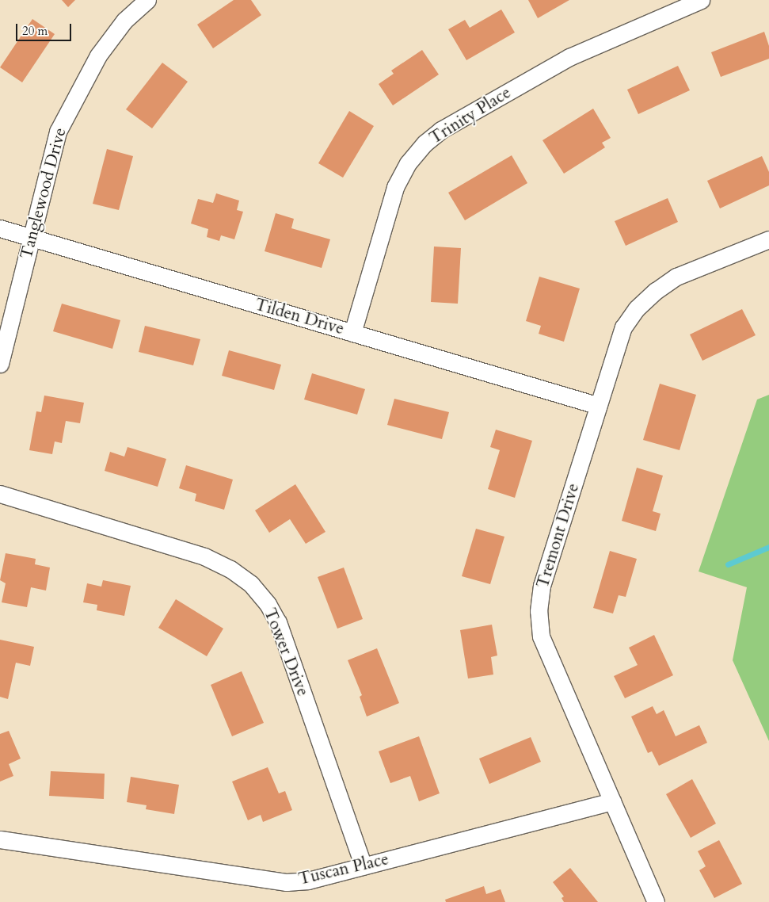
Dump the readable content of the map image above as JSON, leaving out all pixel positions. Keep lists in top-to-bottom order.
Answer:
{
  "streets": {
    "street": [
      "Trinity Place",
      "Tanglewood Drive",
      "Tilden Drive",
      "Tremont Drive",
      "Tower Drive",
      "Tuscan Place"
    ]
  },
  "crossings": [
    ["Trinity Place", "Tilden Drive"],
    ["Tanglewood Drive", "Tilden Drive"],
    ["Tilden Drive", "Tremont Drive"],
    ["Tremont Drive", "Tuscan Place"],
    ["Tower Drive", "Tuscan Place"]
  ],
  "scale_bar": "20 m"
}
